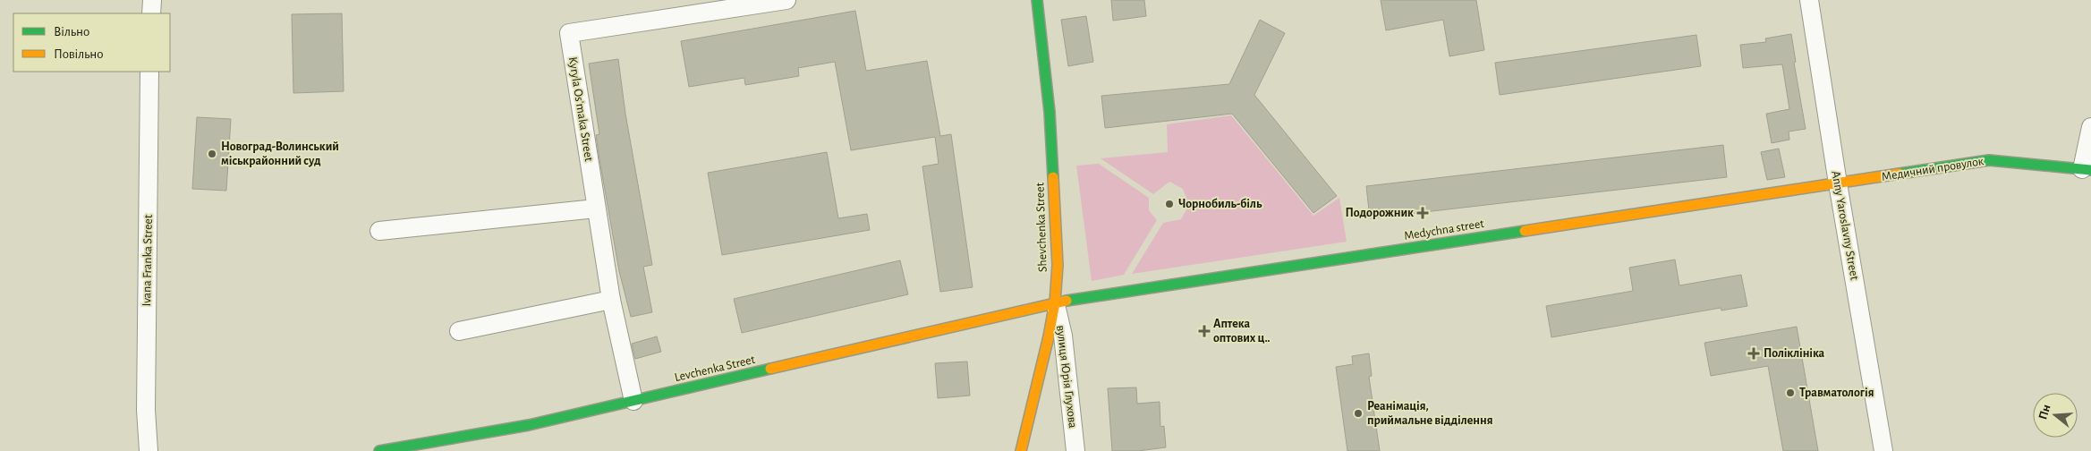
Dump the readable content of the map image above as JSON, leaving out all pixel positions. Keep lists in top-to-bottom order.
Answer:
{
  "streets": {
    "street": [
      "Kyryla Osʹmaka Street",
      "Медичний провулок",
      "Anny Yaroslavny Street",
      "Shevchenka Street",
      "Medychna street",
      "Ivana Franka Street",
      "Levchenka Street",
      "вулиця Юрія Глухова"
    ]
  },
  "crossings": [
    ["Kyryla Osʹmaka Street", "Levchenka Street"],
    ["Медичний провулок", "Anny Yaroslavny Street"],
    ["Медичний провулок", "Medychna street"],
    ["Anny Yaroslavny Street", "Medychna street"],
    ["Shevchenka Street", "Medychna street"],
    ["Shevchenka Street", "Levchenka Street"],
    ["Shevchenka Street", "вулиця Юрія Глухова"],
    ["Medychna street", "Levchenka Street"],
    ["Medychna street", "вулиця Юрія Глухова"],
    ["Levchenka Street", "вулиця Юрія Глухова"]
  ],
  "places": {
    "other": [
      "Новоград-Волинський міськрайонний суд",
      "Чорнобиль-біль",
      "Травматологія",
      "Реанімація, приймальне відділення"
    ],
    "health": ["Подорожник", "Аптека оптових ц‥", "Поліклініка"]
  },
  "legend": ["Вільно", "Повільно"],
  "north": "left"
}
